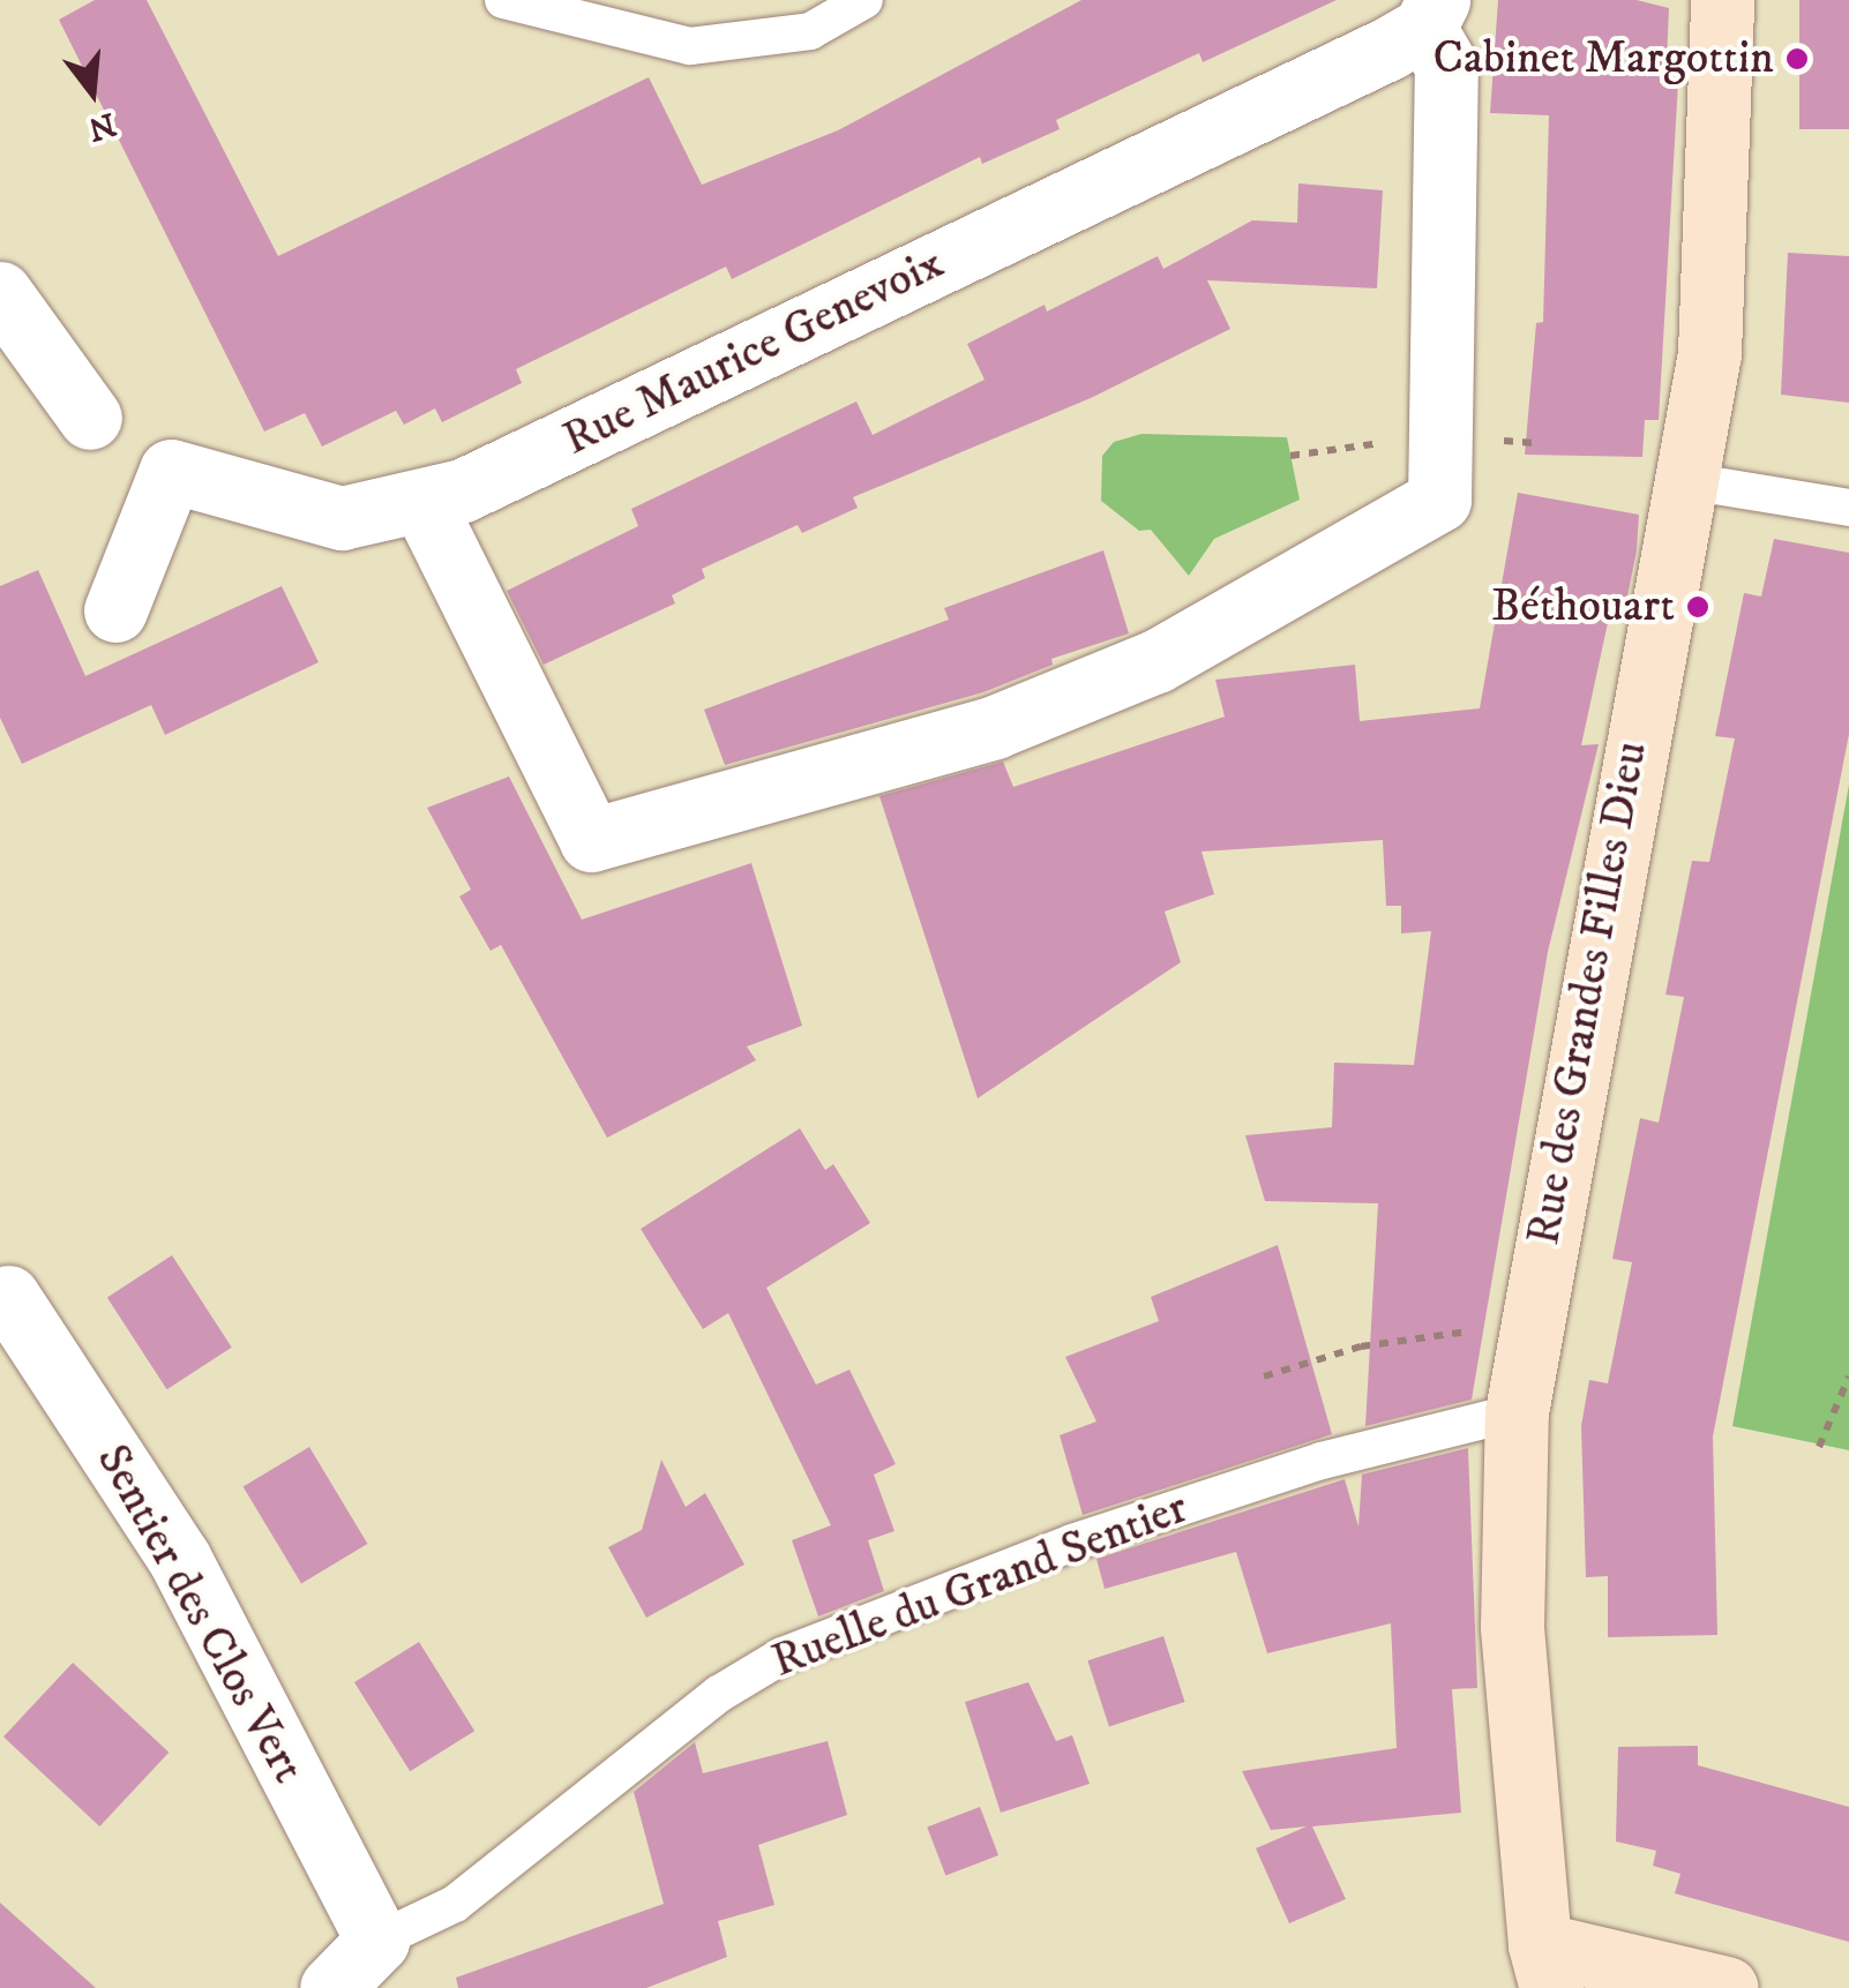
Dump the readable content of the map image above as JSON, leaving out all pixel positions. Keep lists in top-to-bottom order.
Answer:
{
  "streets": {
    "main road": ["Rue des Grandes Filles Dieu"],
    "street": ["Rue Maurice Genevoix", "Ruelle du Grand Sentier", "Sentier des Clos Vert"]
  },
  "crossings": [
    ["Rue des Grandes Filles Dieu", "Ruelle du Grand Sentier"],
    ["Ruelle du Grand Sentier", "Sentier des Clos Vert"]
  ],
  "places": ["Cabinet Margottin", "Béthouart"],
  "north": "bottom"
}
